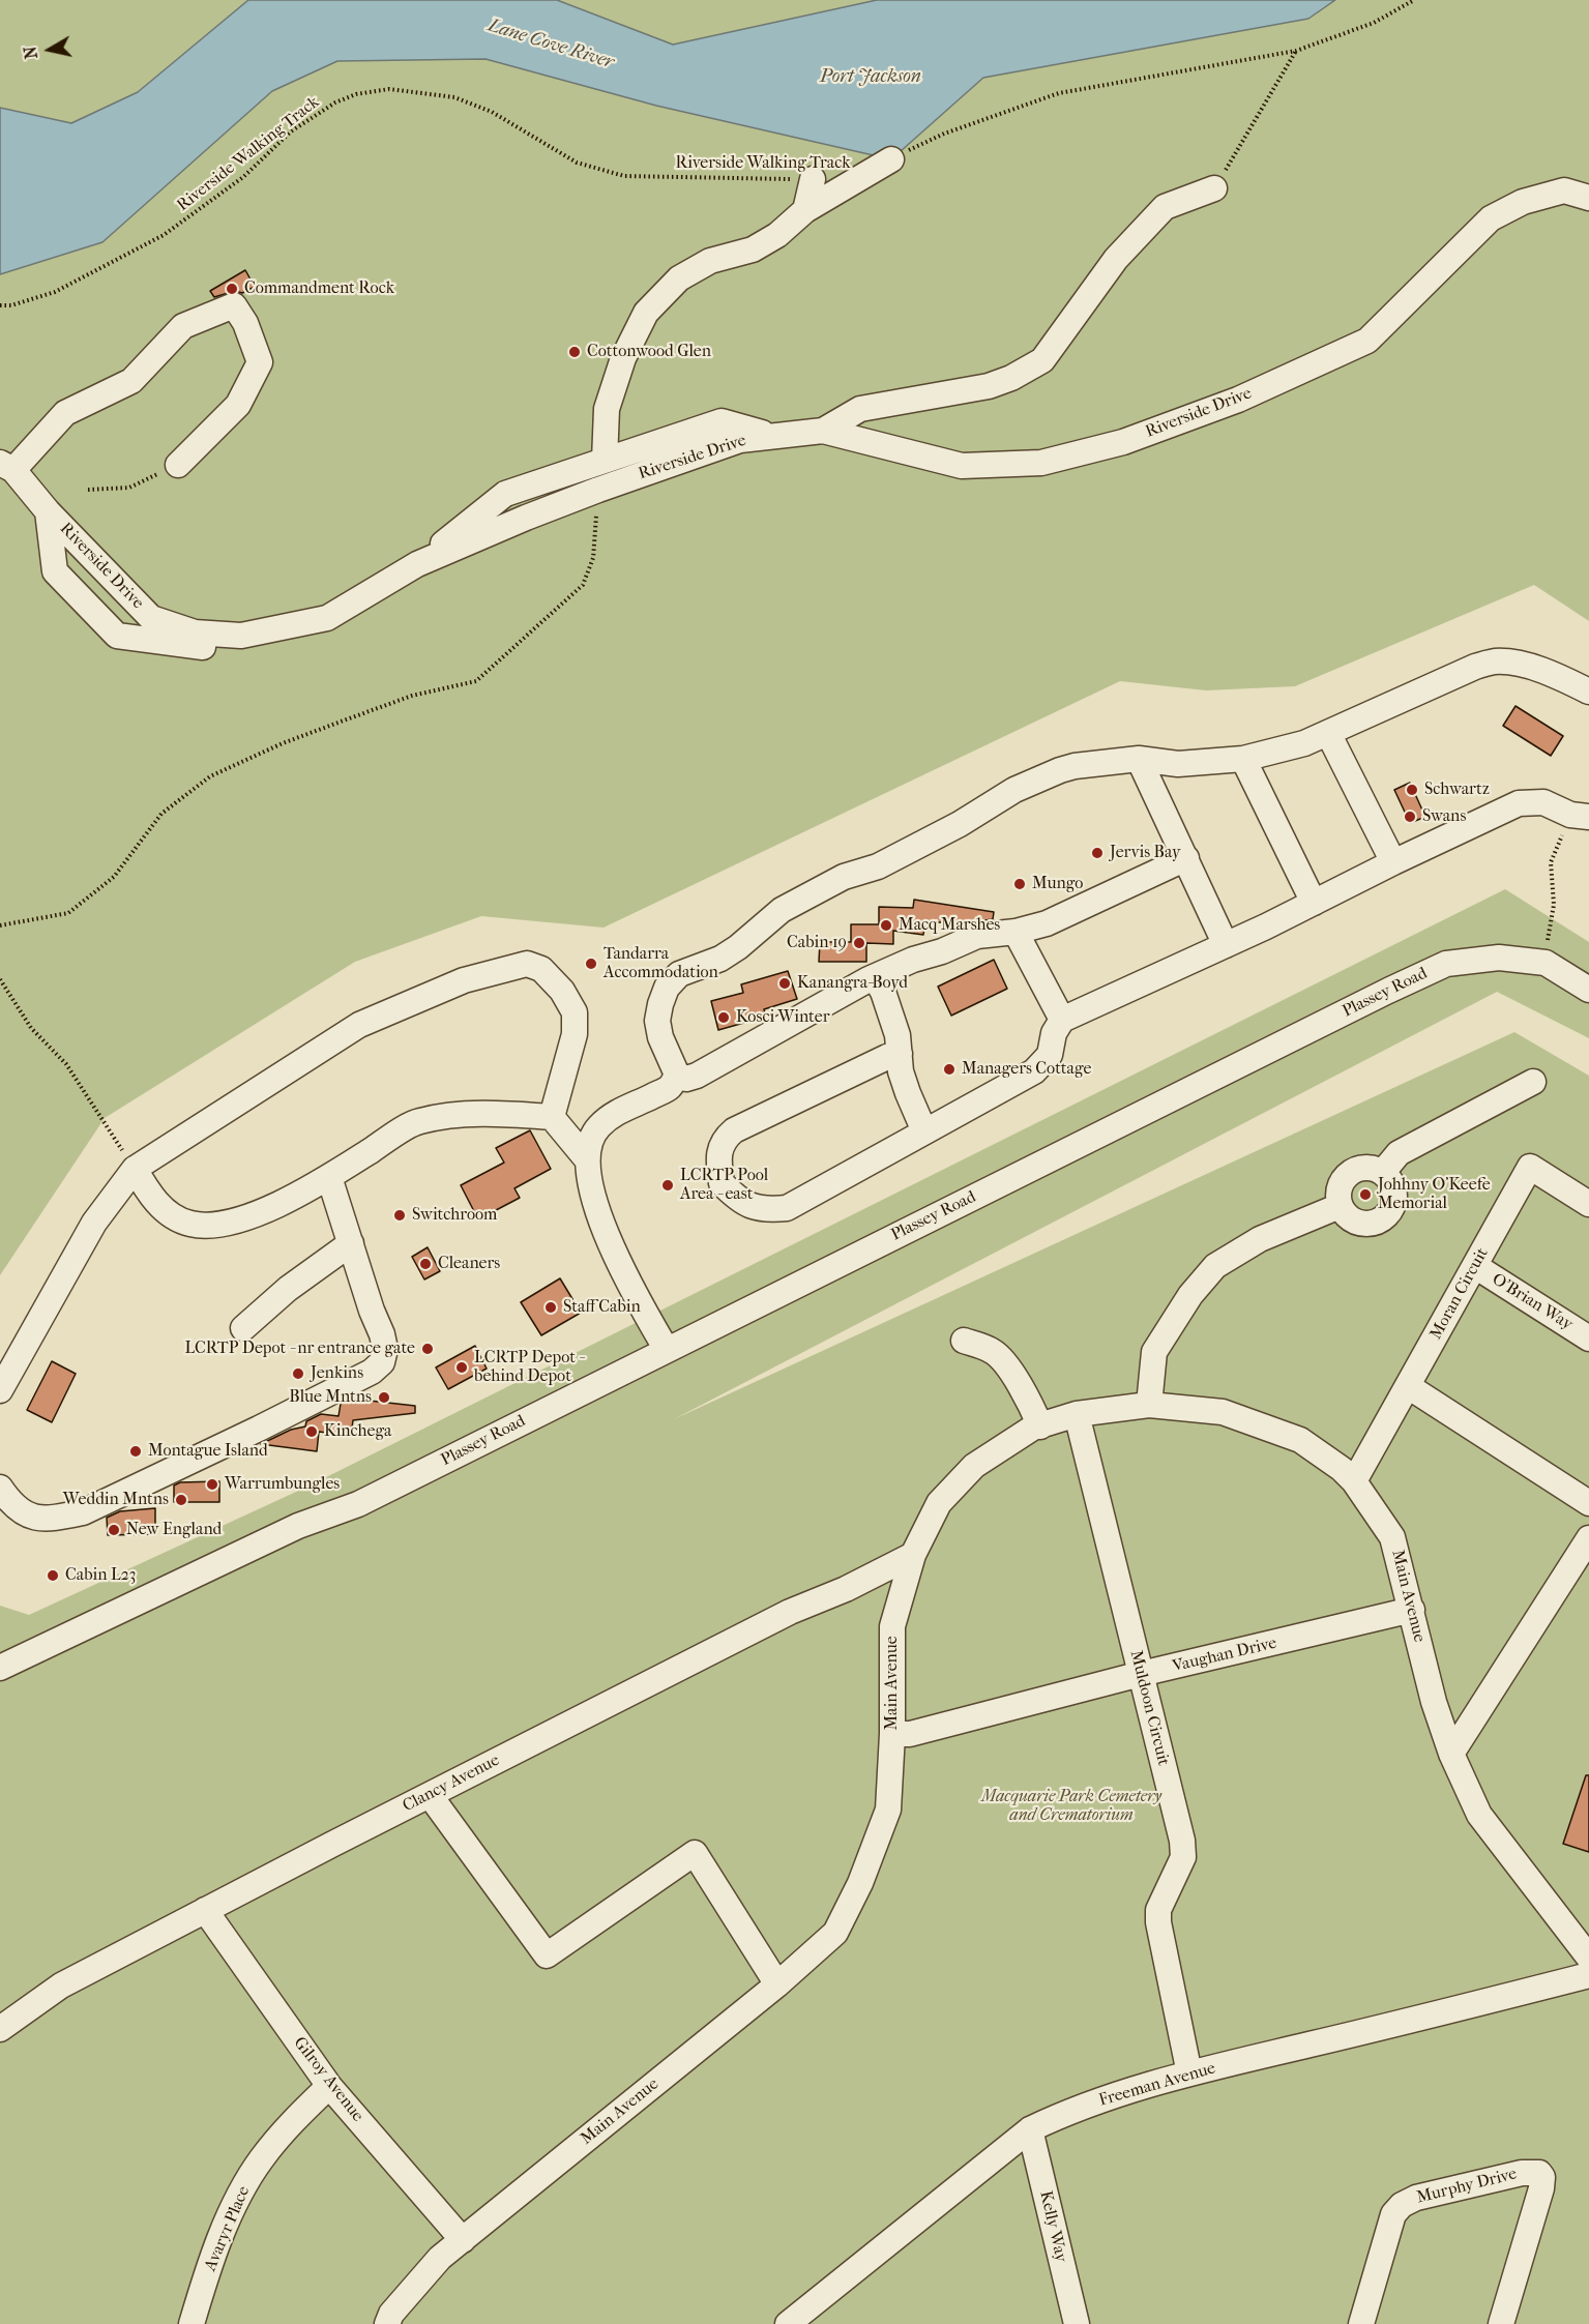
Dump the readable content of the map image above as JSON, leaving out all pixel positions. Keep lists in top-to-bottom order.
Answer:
{
  "streets": {
    "street": [
      "Riverside Drive",
      "Plassey Road",
      "Moran Circuit",
      "O'Brian Way",
      "Main Avenue",
      "Vaughan Drive",
      "Muldoon Circuit",
      "Clancy Avenue",
      "Gilroy Avenue",
      "Freeman Avenue",
      "Murphy Drive",
      "Kelly Way",
      "Avaryr Place"
    ],
    "path": ["Riverside Walking Track"]
  },
  "crossings": [
    ["Moran Circuit", "O'Brian Way"],
    ["Moran Circuit", "Main Avenue"],
    ["Main Avenue", "Vaughan Drive"],
    ["Main Avenue", "Muldoon Circuit"],
    ["Main Avenue", "Clancy Avenue"],
    ["Main Avenue", "Gilroy Avenue"],
    ["Vaughan Drive", "Muldoon Circuit"],
    ["Muldoon Circuit", "Freeman Avenue"],
    ["Clancy Avenue", "Gilroy Avenue"],
    ["Gilroy Avenue", "Avaryr Place"],
    ["Freeman Avenue", "Kelly Way"]
  ],
  "water": ["Lane Cove River", "Port Jackson"],
  "parks": ["Macquarie Park Cemetery and Crematorium"],
  "places": [
    "Commandment Rock",
    "Cottonwood Glen",
    "Schwartz",
    "Swans",
    "Jervis Bay",
    "Mungo",
    "Macq Marshes",
    "Cabin 19",
    "Tandarra Accommodation",
    "Kanangra-Boyd",
    "Kosci Winter",
    "Managers Cottage",
    "LCRTP Pool Area - east",
    "Johhny O'Keefe Memorial",
    "Switchroom",
    "Cleaners",
    "Staff Cabin",
    "LCRTP Depot - nr entrance gate",
    "LCRTP Depot - behind Depot",
    "Jenkins",
    "Blue Mntns",
    "Kinchega",
    "Montague Island",
    "Warrumbungles",
    "Weddin Mntns",
    "New England",
    "Cabin L23"
  ],
  "north": "left"
}
